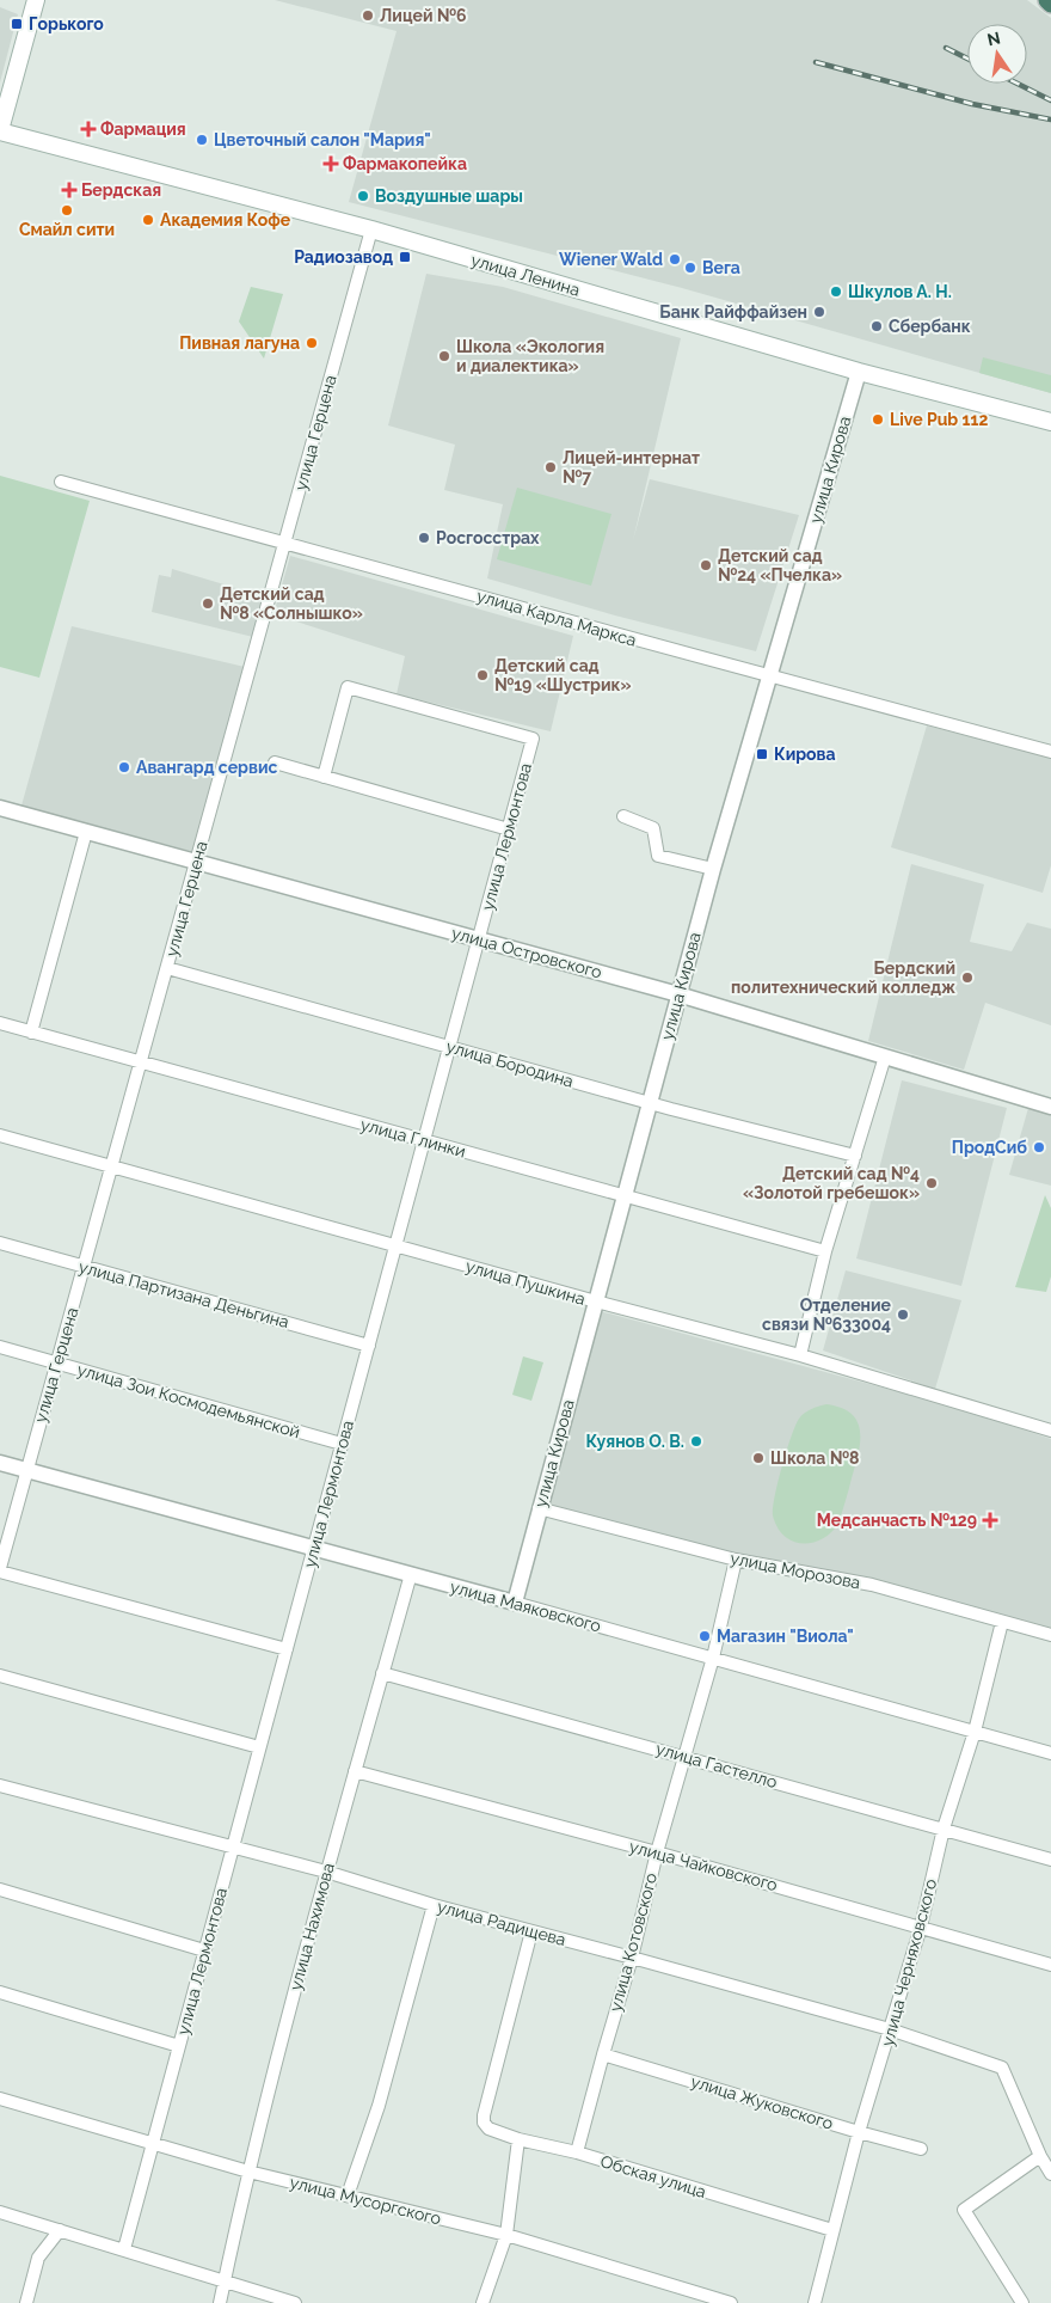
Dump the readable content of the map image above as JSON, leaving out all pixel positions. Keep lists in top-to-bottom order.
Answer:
{
  "streets": {
    "main road": ["улица Ленина"],
    "street": [
      "улица Герцена",
      "улица Кирова",
      "улица Карла Маркса",
      "улица Лермонтова",
      "улица Островского",
      "улица Бородина",
      "улица Глинки",
      "улица Пушкина",
      "улица Партизана Деньгина",
      "улица Зои Космодемьянской",
      "улица Морозова",
      "улица Маяковского",
      "улица Гастелло",
      "улица Чайковского",
      "улица Радищева",
      "улица Нахимова",
      "улица Котовского",
      "улица Черняховского",
      "улица Жуковского",
      "Обская улица",
      "улица Мусоргского"
    ]
  },
  "crossings": [
    ["улица Ленина", "улица Герцена"],
    ["улица Ленина", "улица Кирова"],
    ["улица Герцена", "улица Карла Маркса"],
    ["улица Герцена", "улица Островского"],
    ["улица Герцена", "улица Бородина"],
    ["улица Герцена", "улица Глинки"],
    ["улица Герцена", "улица Пушкина"],
    ["улица Герцена", "улица Партизана Деньгина"],
    ["улица Герцена", "улица Зои Космодемьянской"],
    ["улица Герцена", "улица Маяковского"],
    ["улица Кирова", "улица Карла Маркса"],
    ["улица Кирова", "улица Островского"],
    ["улица Кирова", "улица Бородина"],
    ["улица Кирова", "улица Глинки"],
    ["улица Кирова", "улица Пушкина"],
    ["улица Кирова", "улица Морозова"],
    ["улица Кирова", "улица Маяковского"],
    ["улица Лермонтова", "улица Островского"],
    ["улица Лермонтова", "улица Бородина"],
    ["улица Лермонтова", "улица Глинки"],
    ["улица Лермонтова", "улица Пушкина"],
    ["улица Лермонтова", "улица Партизана Деньгина"],
    ["улица Лермонтова", "улица Зои Космодемьянской"],
    ["улица Лермонтова", "улица Маяковского"],
    ["улица Лермонтова", "улица Радищева"],
    ["улица Лермонтова", "улица Мусоргского"],
    ["улица Морозова", "улица Котовского"],
    ["улица Морозова", "улица Черняховского"],
    ["улица Маяковского", "улица Нахимова"],
    ["улица Маяковского", "улица Котовского"],
    ["улица Маяковского", "улица Черняховского"],
    ["улица Гастелло", "улица Нахимова"],
    ["улица Гастелло", "улица Котовского"],
    ["улица Гастелло", "улица Черняховского"],
    ["улица Чайковского", "улица Нахимова"],
    ["улица Чайковского", "улица Котовского"],
    ["улица Чайковского", "улица Черняховского"],
    ["улица Радищева", "улица Нахимова"],
    ["улица Радищева", "улица Котовского"],
    ["улица Радищева", "улица Черняховского"],
    ["улица Радищева", "Обская улица"],
    ["улица Нахимова", "улица Мусоргского"],
    ["улица Котовского", "улица Жуковского"],
    ["улица Котовского", "Обская улица"],
    ["улица Черняховского", "улица Жуковского"],
    ["улица Черняховского", "Обская улица"]
  ],
  "places": {
    "other": [
      "Лицей №6",
      "Цветочный салон \"Мария\"",
      "Воздушные шары",
      "Смайл сити",
      "Академия Кофе",
      "Wiener Wald",
      "Вега",
      "Шкулов А. Н.",
      "Банк Райффайзен",
      "Сбербанк",
      "Пивная лагуна",
      "Школа «Экология и диалектика»",
      "Live Pub 112",
      "Лицей-интернат №7",
      "Росгосстрах",
      "Детский сад №24 «Пчелка»",
      "Детский сад №8 «Солнышко»",
      "Детский сад №19 «Шустрик»",
      "Авангард сервис",
      "Бердский политехнический колледж",
      "ПродСиб",
      "Детский сад №4 «Золотой гребешок»",
      "Отделение связи №633004",
      "Куянов О. В.",
      "Школа №8",
      "Магазин \"Виола\""
    ],
    "transit": ["Горького", "Радиозавод", "Кирова"],
    "health": [
      "Фармация",
      "Фармакопейка",
      "Бердская",
      "Медсанчасть №129"
    ]
  },
  "north": "top"
}
